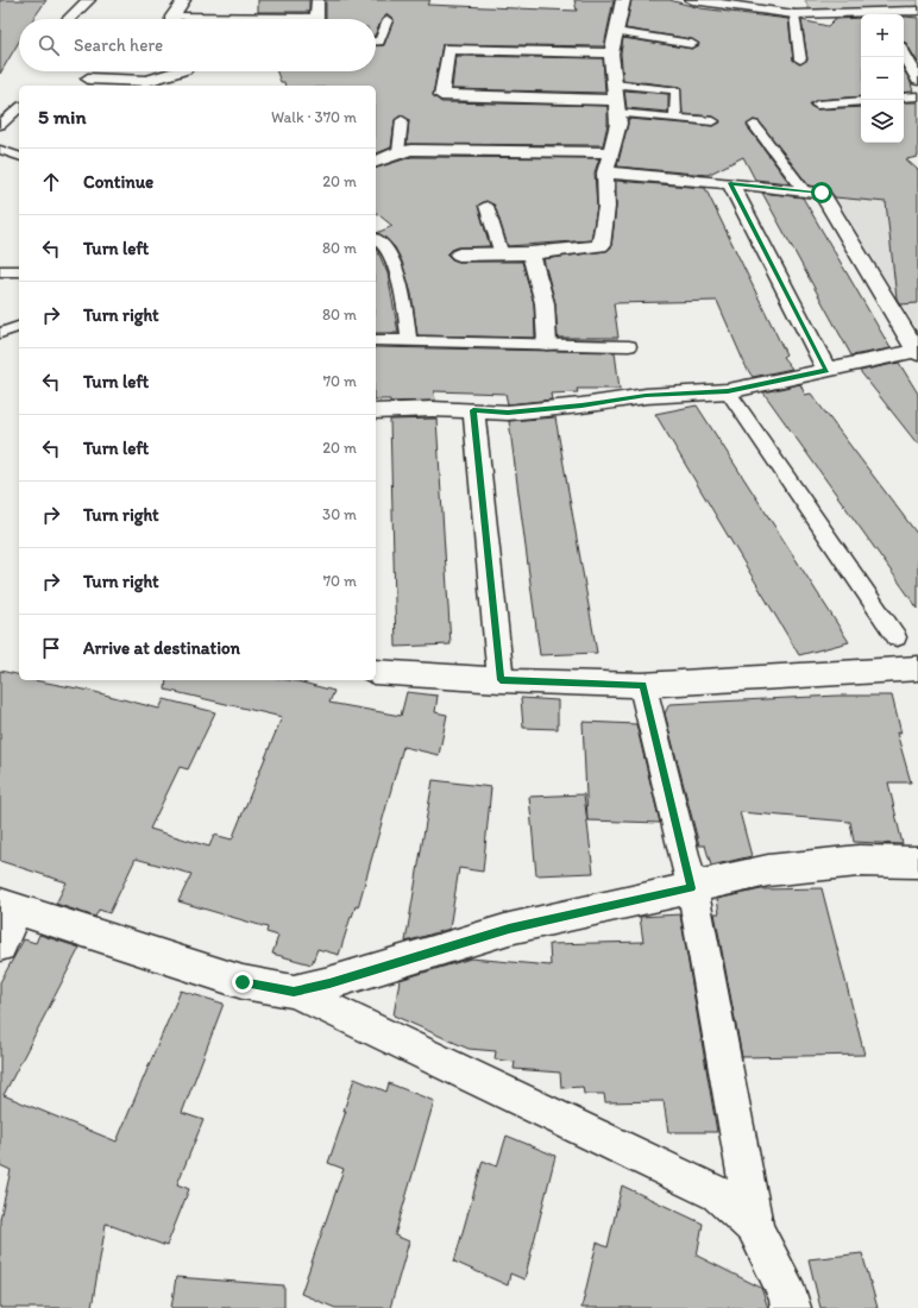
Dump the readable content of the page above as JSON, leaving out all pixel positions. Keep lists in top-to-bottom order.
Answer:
{
  "page": {
    "map_buttons": ["+", "−"],
    "search": "Search here",
    "heading": ["5 min", "Walk · 370 m"],
    "list": [
      ["Continue", "20 m"],
      ["Turn left", "80 m"],
      ["Turn right", "80 m"],
      ["Turn left", "70 m"],
      ["Turn left", "20 m"],
      ["Turn right", "30 m"],
      ["Turn right", "70 m"],
      "Arrive at destination"
    ]
  }
}
